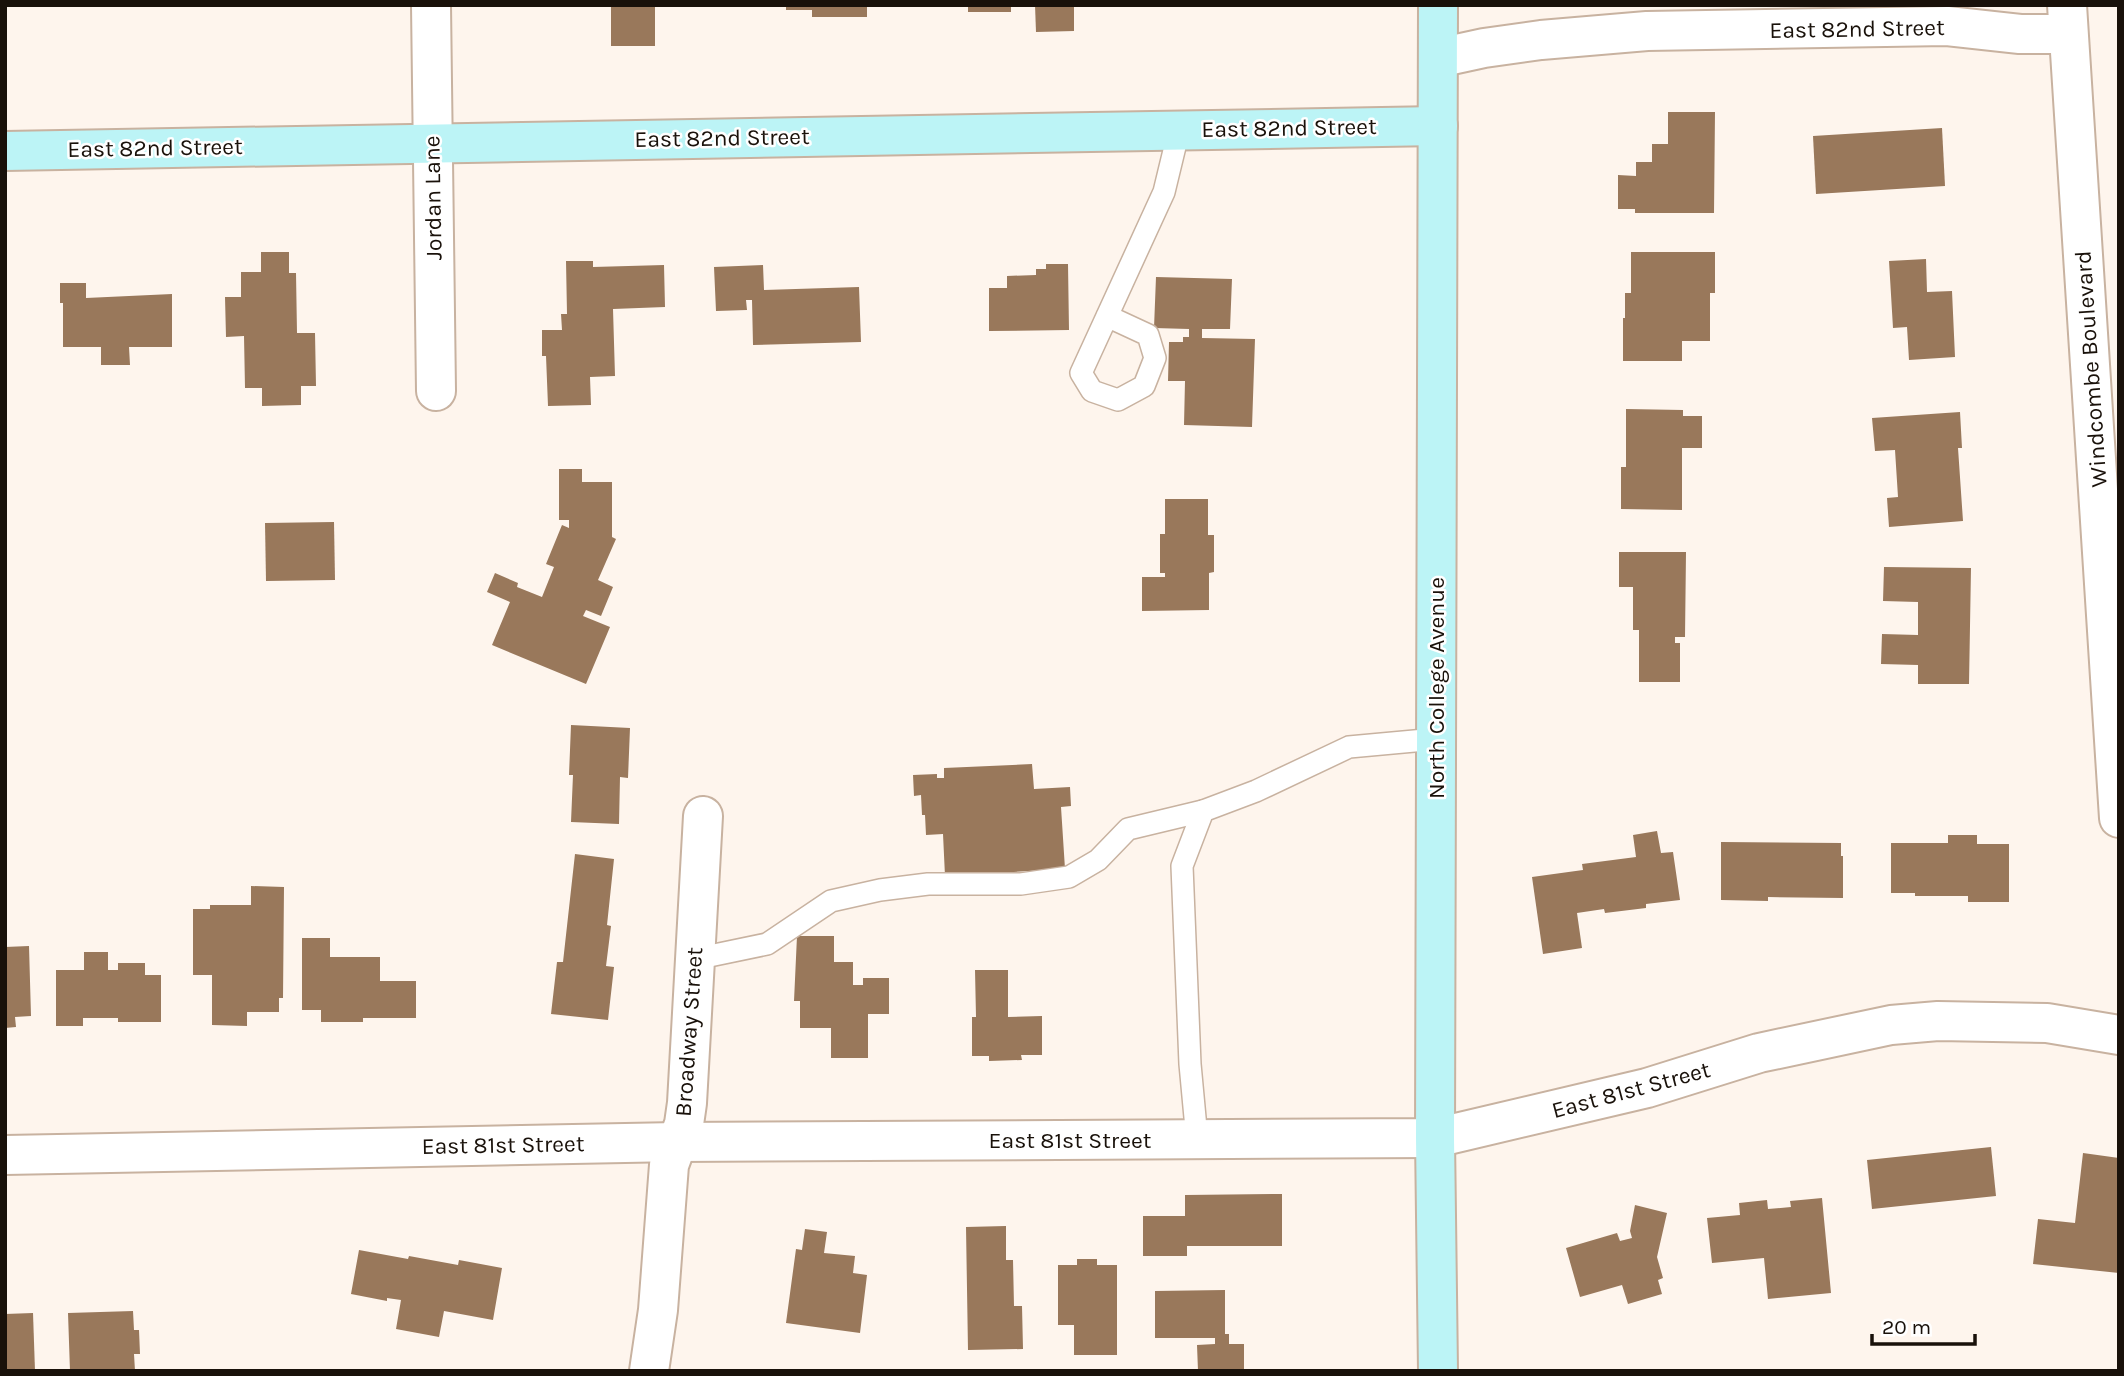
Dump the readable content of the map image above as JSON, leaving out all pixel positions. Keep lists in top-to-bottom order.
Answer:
{
  "streets": {
    "street": [
      "East 82nd Street",
      "Jordan Lane",
      "Windcombe Boulevard",
      "North College Avenue",
      "Broadway Street",
      "East 81st Street"
    ]
  },
  "crossings": [
    ["East 82nd Street", "Jordan Lane"],
    ["East 82nd Street", "Windcombe Boulevard"],
    ["East 82nd Street", "North College Avenue"],
    ["North College Avenue", "East 81st Street"],
    ["Broadway Street", "East 81st Street"]
  ],
  "scale_bar": "20 m"
}
